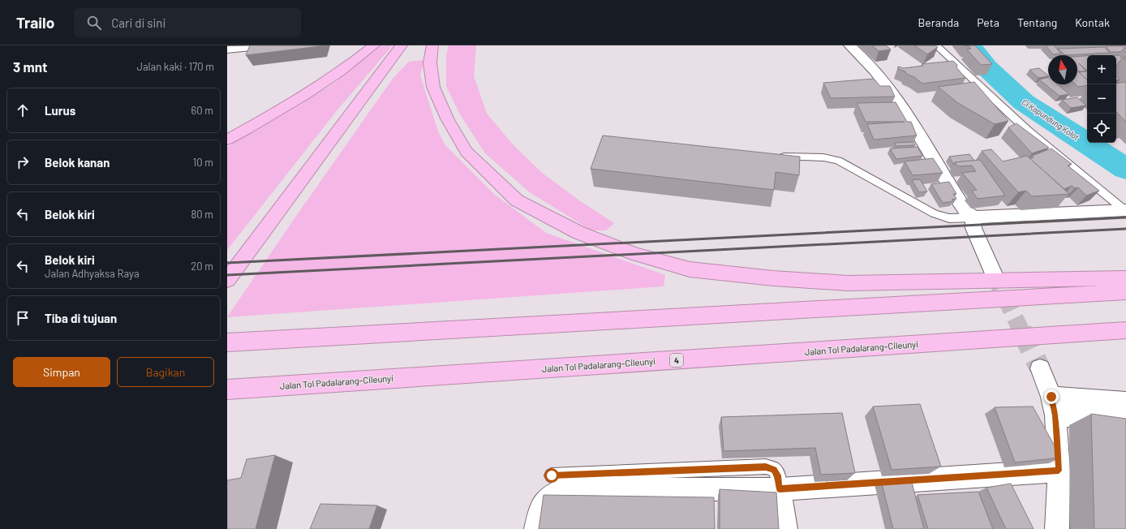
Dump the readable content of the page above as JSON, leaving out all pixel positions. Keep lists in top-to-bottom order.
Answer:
{
  "streets": {
    "highway": ["Jalan Tol Padalarang–Cileunyi", "4"]
  },
  "water": ["Ci Kapundung Kolot"],
  "north": "top",
  "page": {
    "header": "Trailo",
    "search": "Cari di sini",
    "nav": [
      "Beranda",
      "Peta",
      "Tentang",
      "Kontak"
    ],
    "heading": ["3 mnt", "Jalan kaki · 170 m"],
    "map_buttons": ["+", "−"],
    "list": [
      ["Lurus", "60 m"],
      ["Belok kanan", "10 m"],
      ["Belok kiri", "80 m"],
      ["Belok kiri", "Jalan Adhyaksa Raya", "20 m"],
      "Tiba di tujuan"
    ],
    "buttons": ["Simpan", "Bagikan"]
  }
}
